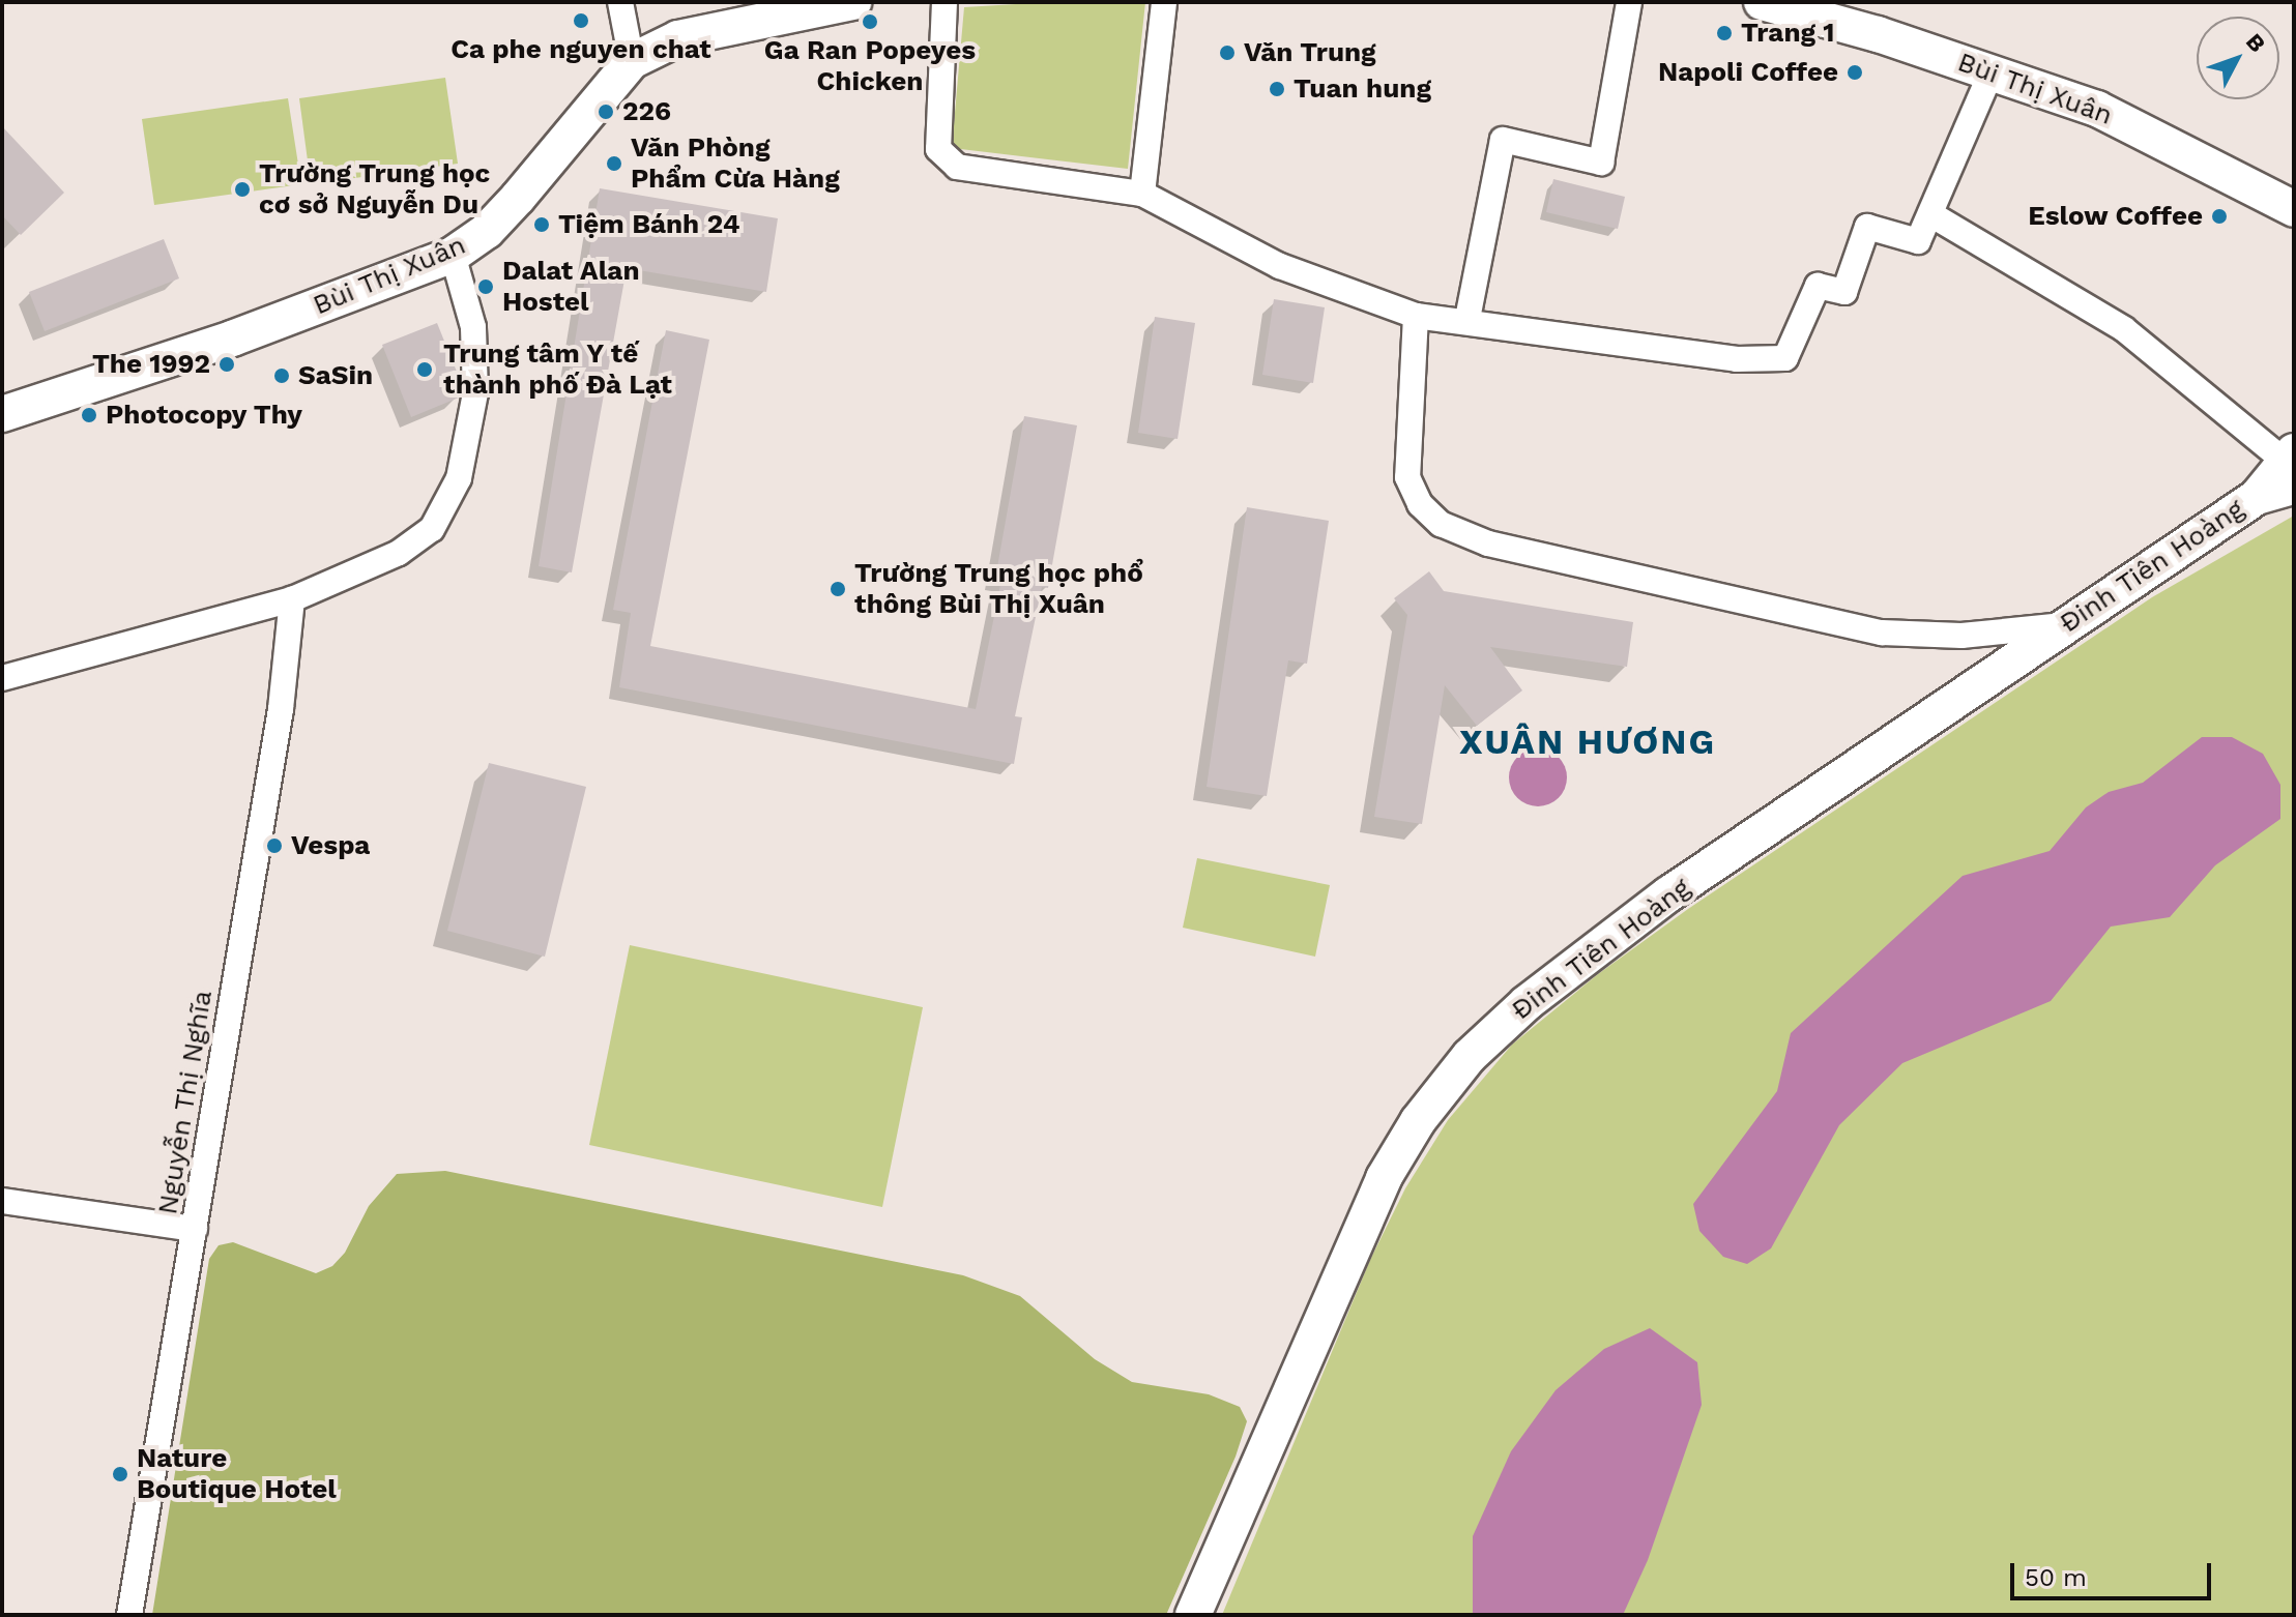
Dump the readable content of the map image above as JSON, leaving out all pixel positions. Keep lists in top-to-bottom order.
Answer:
{
  "streets": {
    "main road": ["Bùi Thị Xuân", "Đinh Tiên Hoàng"],
    "street": ["Nguyễn Thị Nghĩa"]
  },
  "districts": ["XUÂN HƯƠNG"],
  "places": [
    "Ca phe nguyen chat",
    "Ga Ran Popeyes Chicken",
    "Trang 1",
    "Văn Trung",
    "Napoli Coffee",
    "Tuan hung",
    "226",
    "Văn Phòng Phẩm Cừa Hàng",
    "Trường Trung học cơ sở Nguyễn Du",
    "Eslow Coffee",
    "Tiệm Bánh 24",
    "Dalat Alan Hostel",
    "The 1992",
    "Trung tâm Y tế thành phố Đà Lạt",
    "SaSin",
    "Photocopy Thy",
    "Trường Trung học phổ thông Bùi Thị Xuân",
    "Vespa",
    "Nature Boutique Hotel"
  ],
  "scale_bar": "50 m",
  "north": "top right"
}
